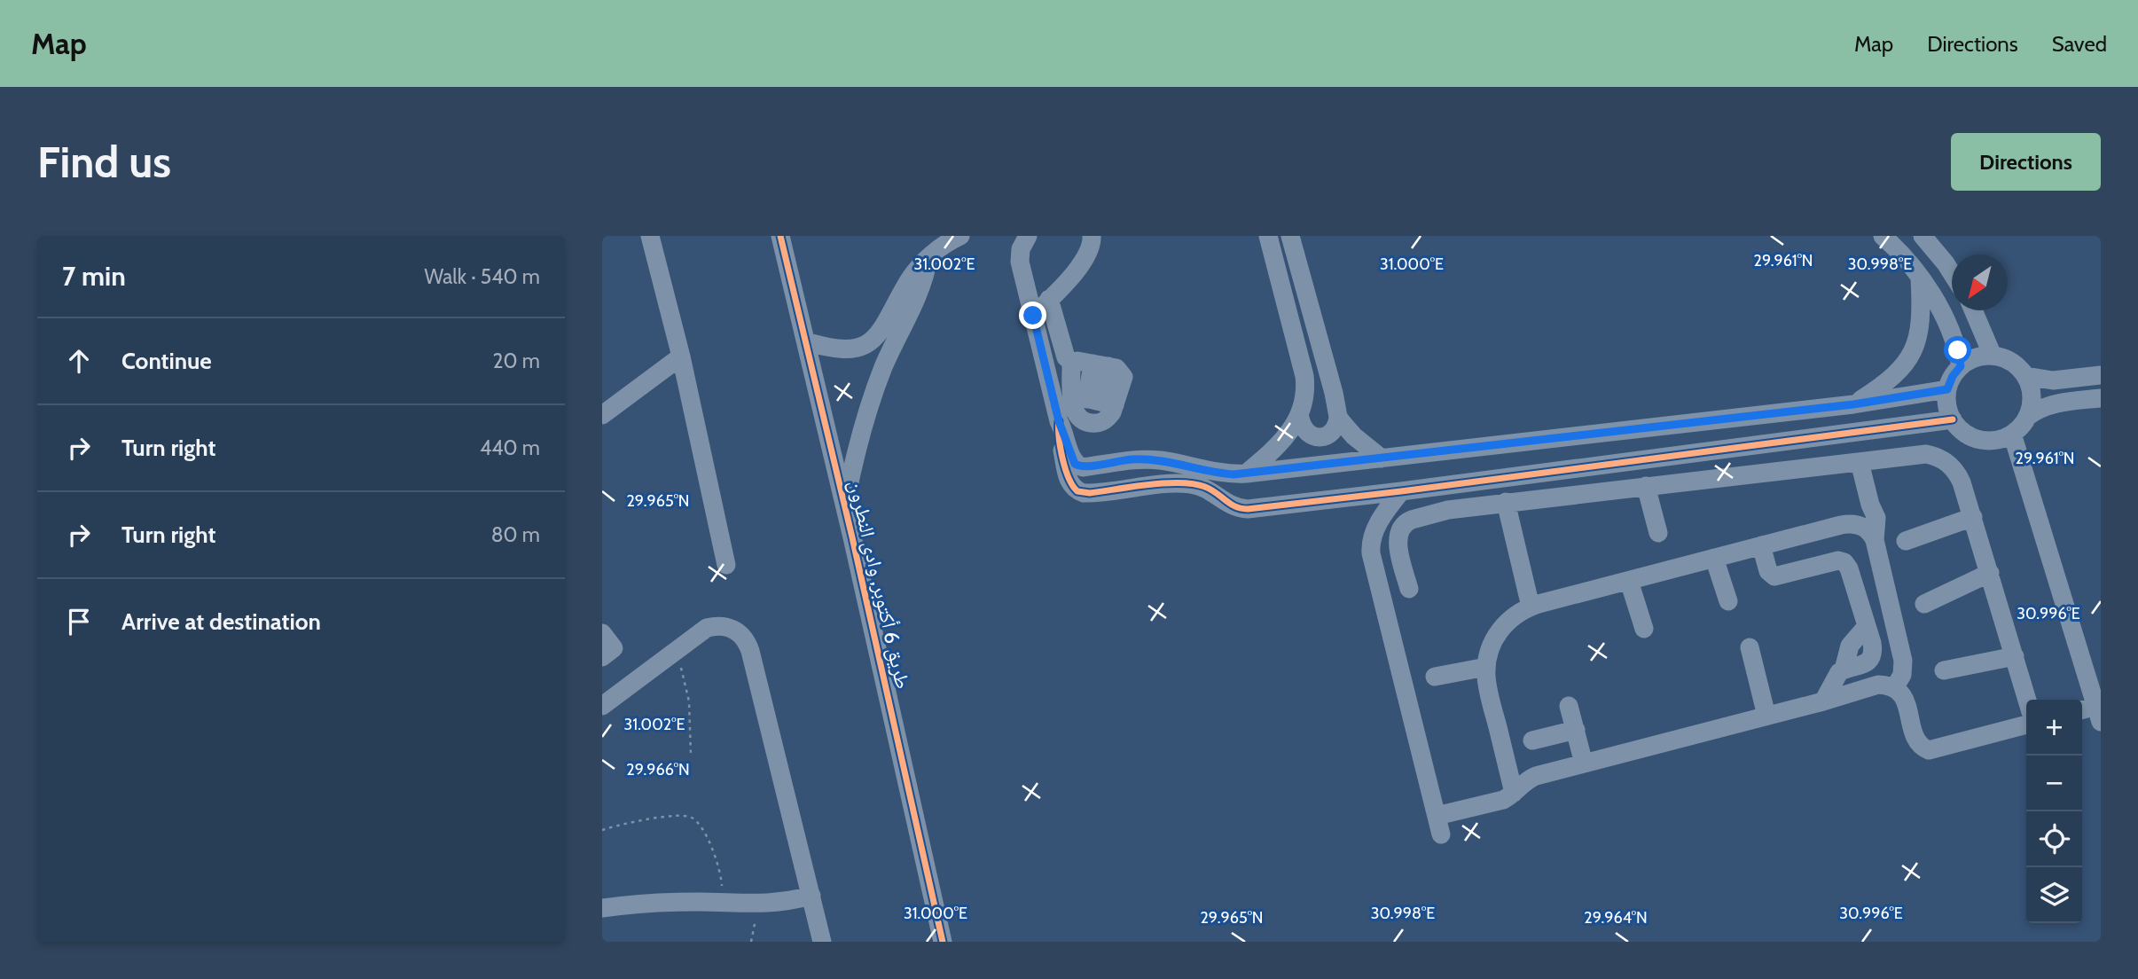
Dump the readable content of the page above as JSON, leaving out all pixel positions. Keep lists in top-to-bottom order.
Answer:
{
  "streets": {
    "street": ["طريق 6 أكتوبر, وادى النطرون"]
  },
  "north": "bottom left",
  "page": {
    "header": "Map",
    "nav": ["Map", "Directions", "Saved"],
    "buttons": "Directions",
    "title": "Find us",
    "heading": ["7 min", "Walk · 540 m"],
    "list": [
      ["Continue", "20 m"],
      ["Turn right", "440 m"],
      ["Turn right", "80 m"],
      "Arrive at destination"
    ],
    "map_buttons": ["+", "−"]
  },
  "coordinates": [
    "29.961°N",
    "31.002°E",
    "31.000°E",
    "30.998°E",
    "29.965°N",
    "30.996°E",
    "29.966°N",
    "29.964°N"
  ]
}
